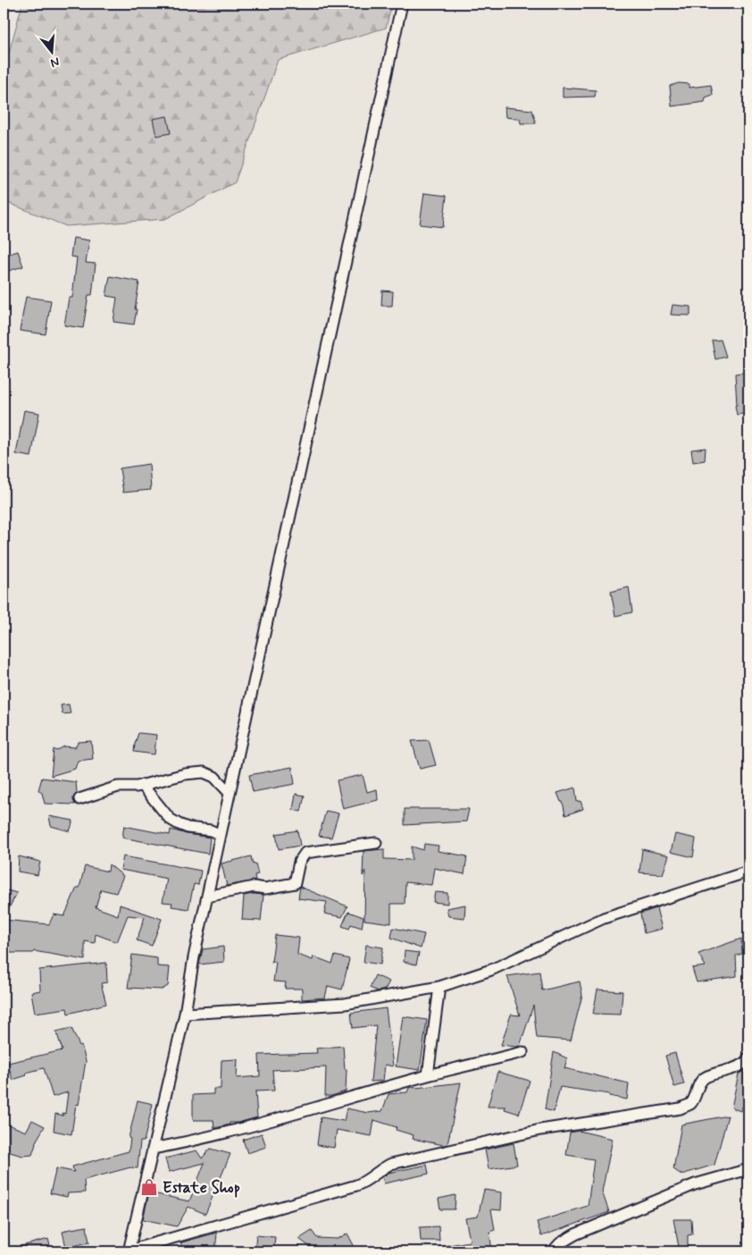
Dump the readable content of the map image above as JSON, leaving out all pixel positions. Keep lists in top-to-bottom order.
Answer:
{
  "places": {
    "shop": ["Estate Shop"]
  },
  "north": "bottom"
}
